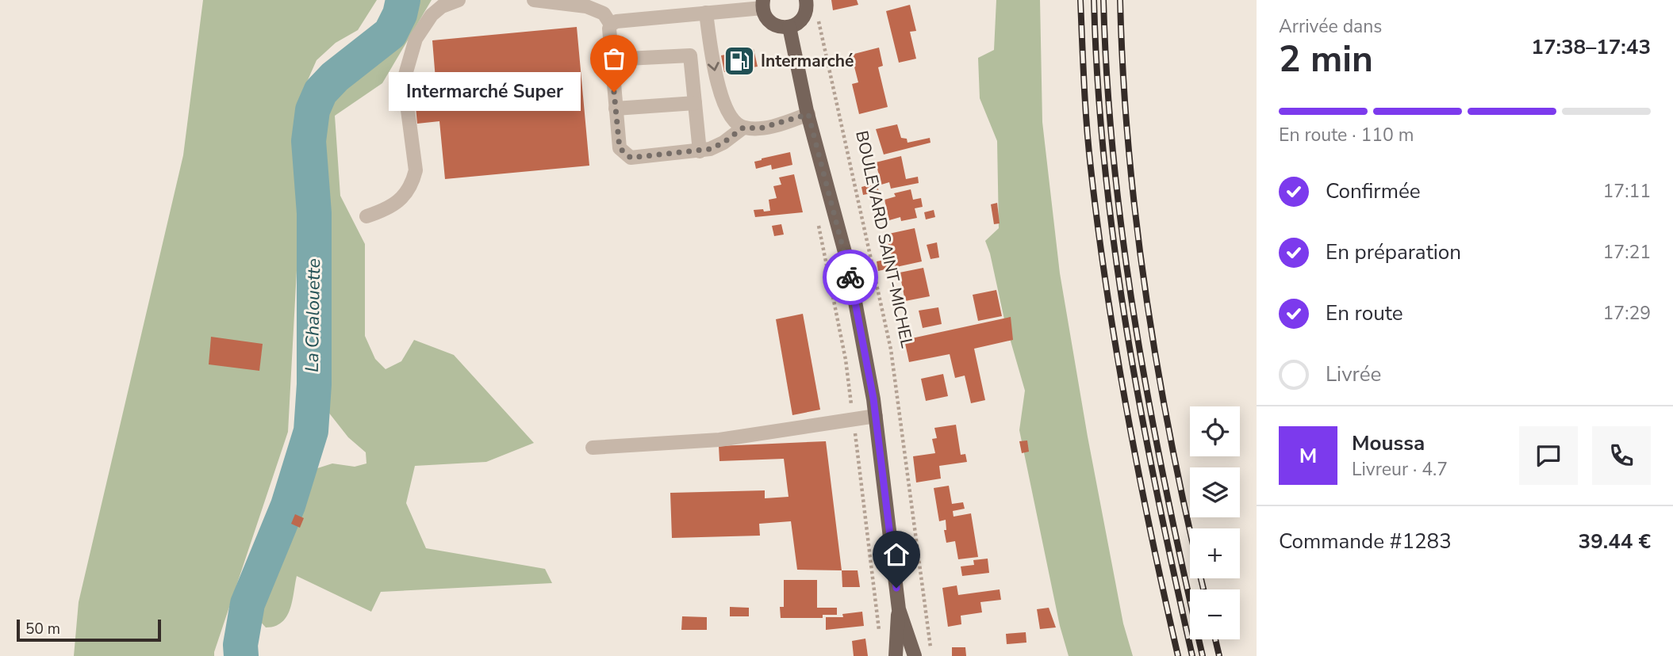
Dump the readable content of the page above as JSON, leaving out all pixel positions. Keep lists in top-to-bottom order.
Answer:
{
  "streets": {
    "path": ["BOULEVARD SAINT-MICHEL"]
  },
  "water": ["La Chalouette"],
  "places": {
    "fuel station": ["Intermarché"],
    "other": ["Intermarché Super"]
  },
  "scale_bar": "50 m",
  "page": {
    "heading": ["2 min", "Arrivée dans", "17:38–17:43"],
    "panel": [
      "Moussa",
      "Livreur · 4.7",
      "Commande #1283",
      "39.44 €"
    ],
    "bubble": "Intermarché Super",
    "bar": "En route · 110 m",
    "list": [
      ["Confirmée", "17:11"],
      ["En préparation", "17:21"],
      ["En route", "17:29"],
      "Livrée"
    ],
    "map_buttons": ["+", "−"],
    "round": "M",
    "scale": "50 m"
  }
}
